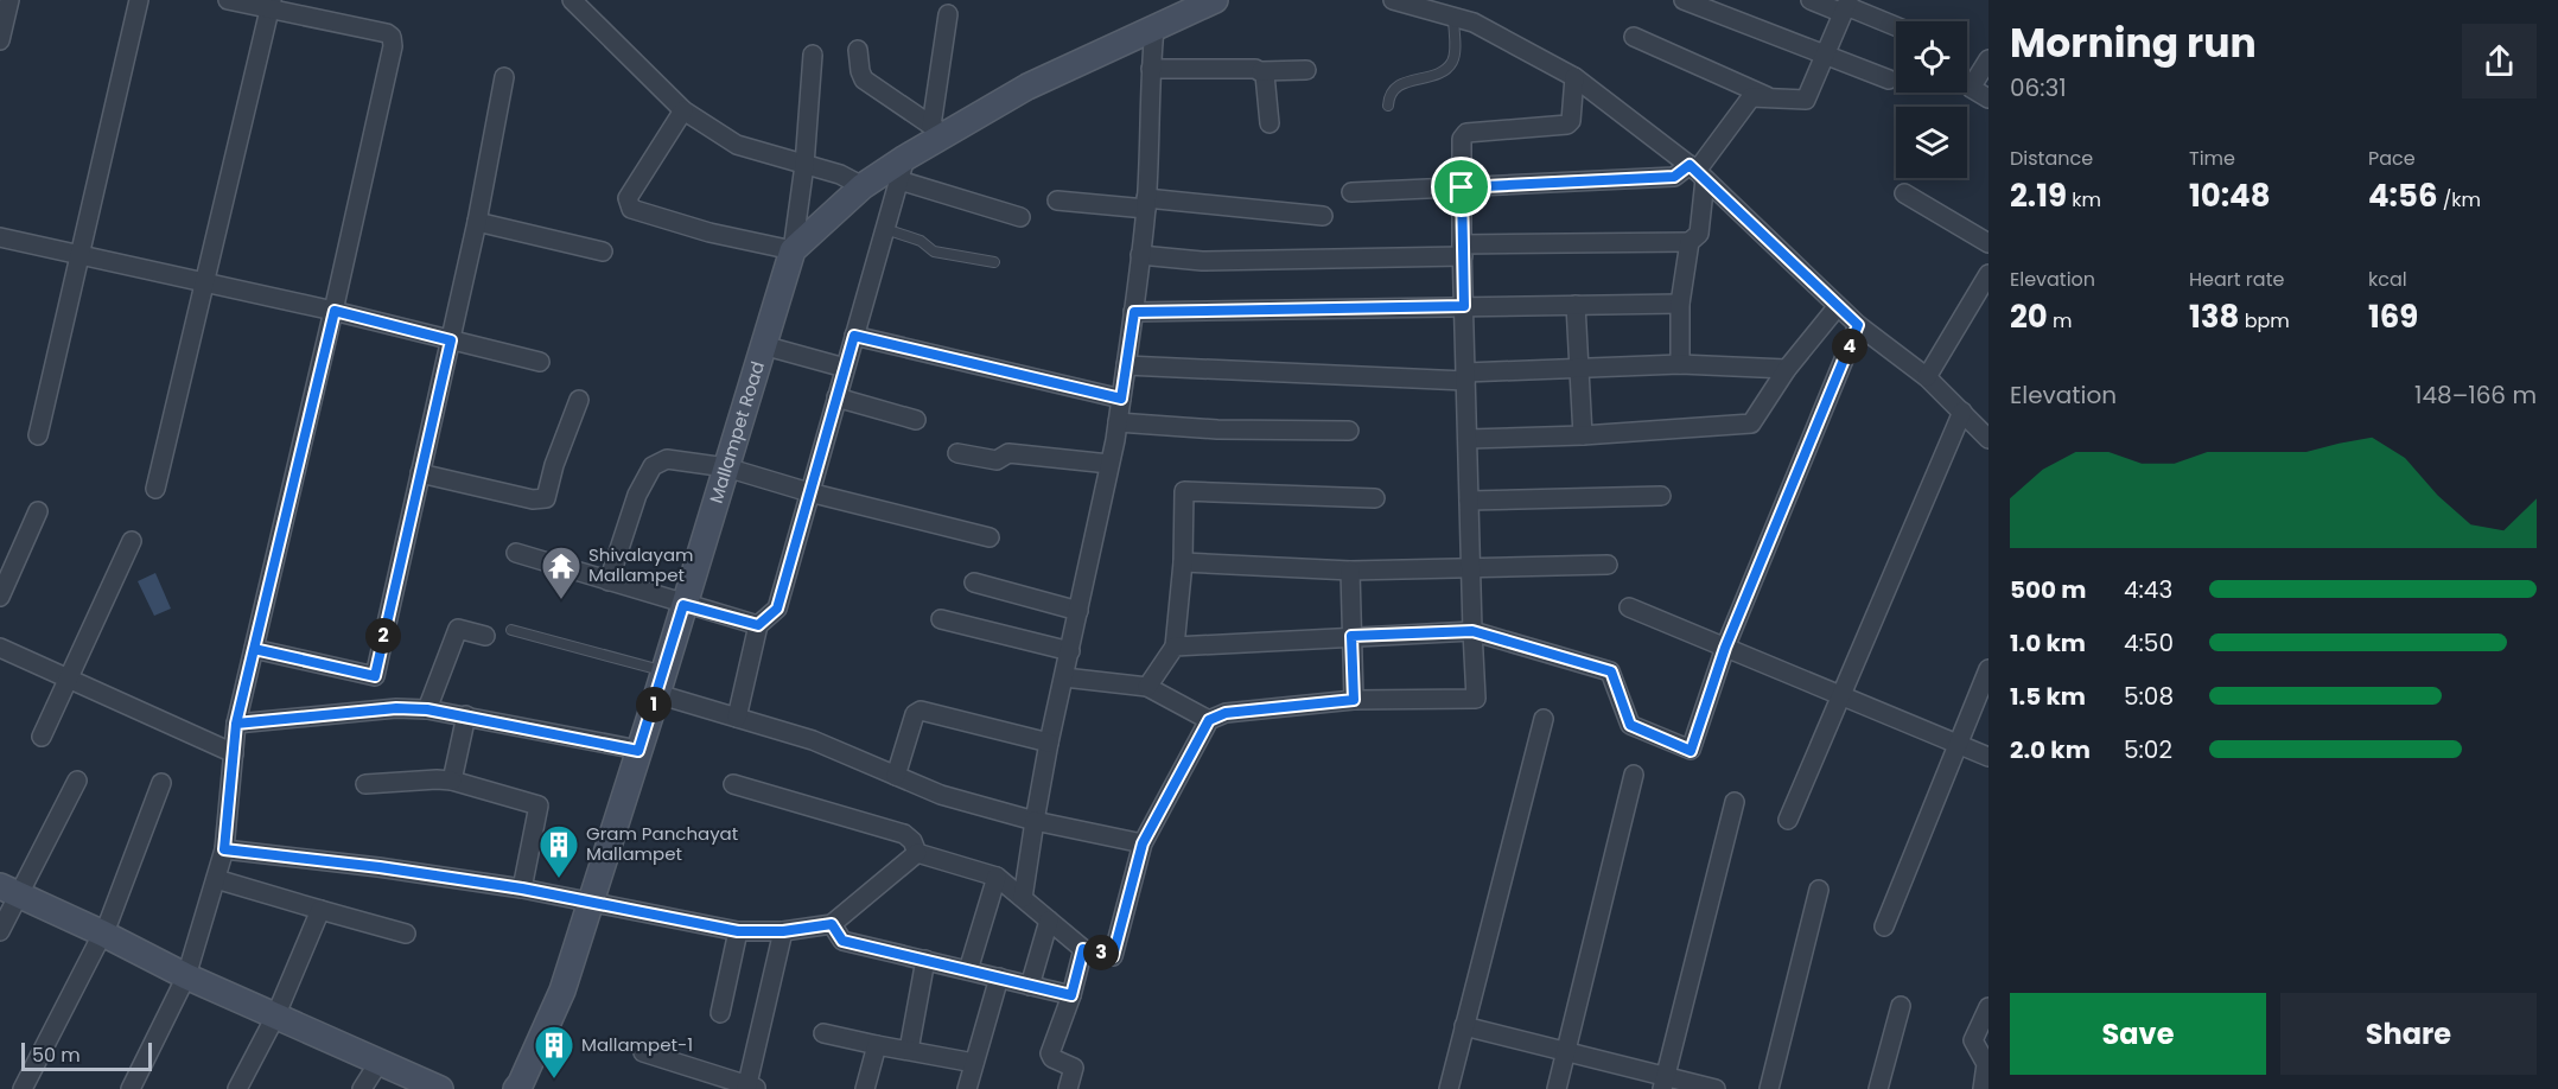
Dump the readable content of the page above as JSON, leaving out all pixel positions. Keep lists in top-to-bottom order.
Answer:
{
  "streets": {
    "main road": ["Mallampet Road"]
  },
  "places": {
    "temple": ["Shivalayam Mallampet"],
    "building": ["Gram Panchayat Mallampet", "Mallampet-1"]
  },
  "scale_bar": "50 m",
  "page": {
    "heading": ["Morning run", "06:31"],
    "stats": [
      ["Distance", "2.19 km"],
      ["Time", "10:48"],
      ["Pace", "4:56 /km"],
      ["Elevation", "20 m"],
      ["Heart rate", "138 bpm"],
      ["kcal", "169"]
    ],
    "pins": [
      "4",
      "2",
      "1",
      "3"
    ],
    "chart": ["Elevation", "148–166 m"],
    "list": [
      {
        "name": "500 m",
        "note": "4:43"
      },
      {
        "name": "1.0 km",
        "note": "4:50"
      },
      {
        "name": "1.5 km",
        "note": "5:08"
      },
      {
        "name": "2.0 km",
        "note": "5:02"
      }
    ],
    "buttons": ["Save", "Share"],
    "scale": "50 m"
  }
}
